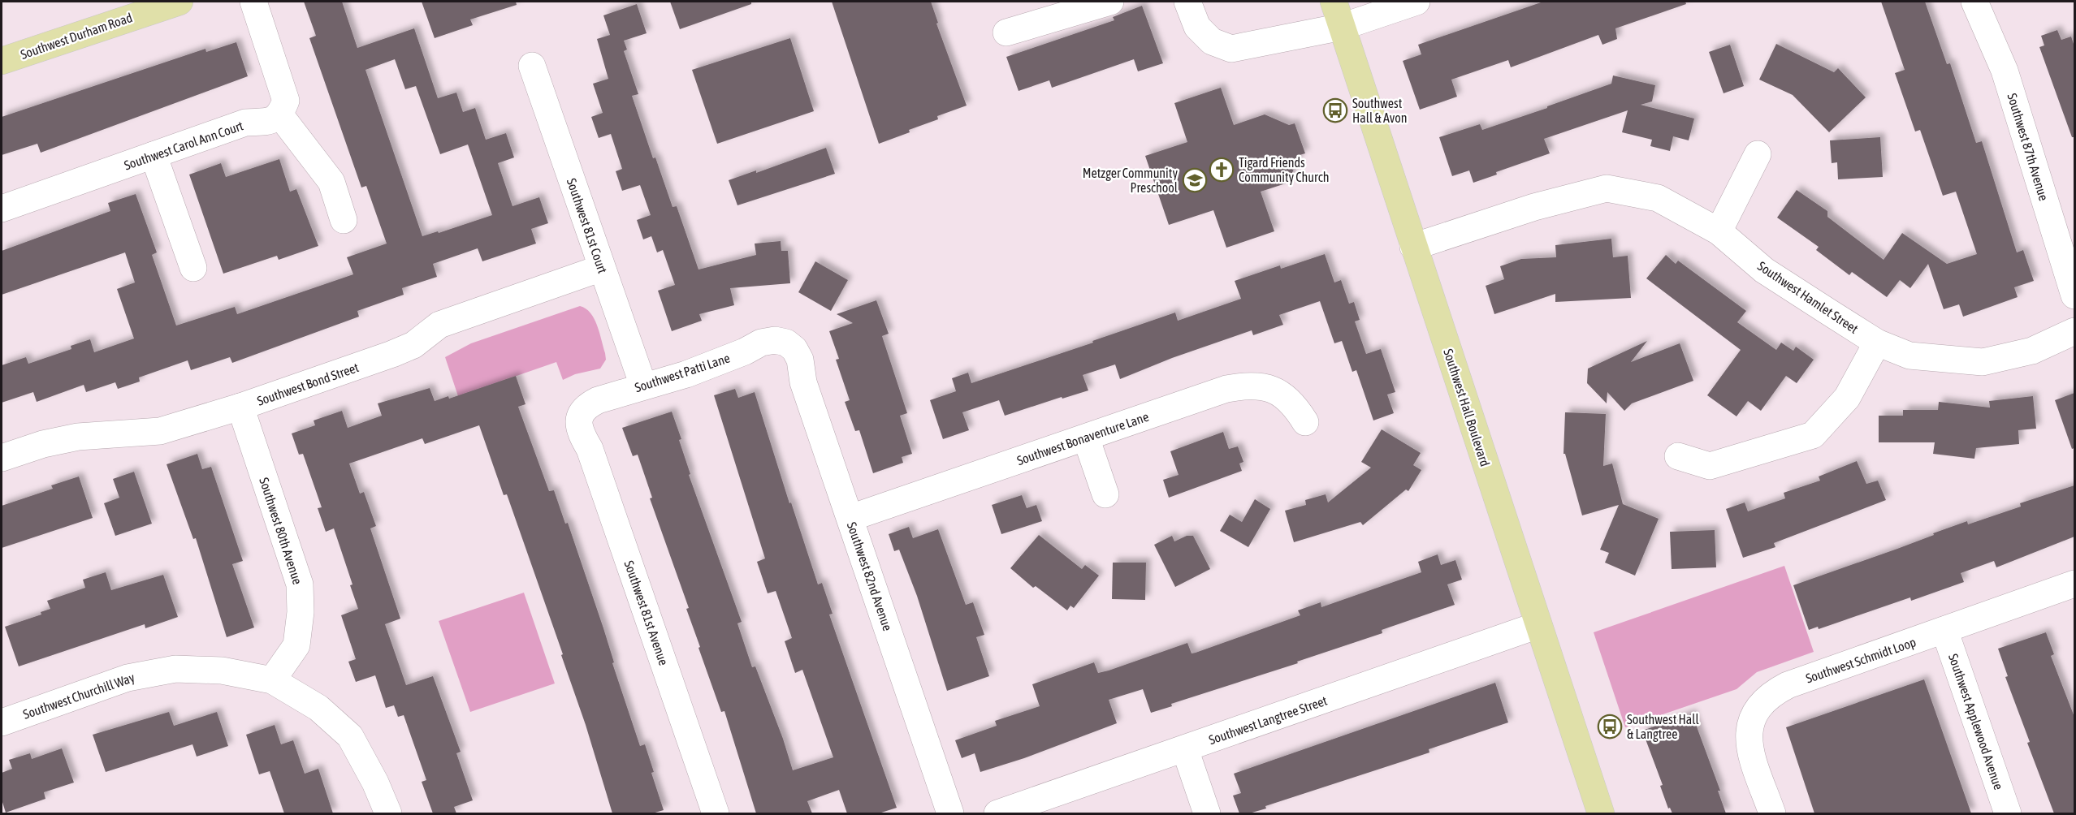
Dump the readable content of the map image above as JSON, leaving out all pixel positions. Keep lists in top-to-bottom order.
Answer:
{
  "streets": {
    "main road": ["Southwest Durham Road", "Southwest Hall Boulevard"],
    "street": [
      "Southwest Carol Ann Court",
      "Southwest 87th Avenue",
      "Southwest 81st Court",
      "Southwest Hamlet Street",
      "Southwest Patti Lane",
      "Southwest Bond Street",
      "Southwest Bonaventure Lane",
      "Southwest 80th Avenue",
      "Southwest 82nd Avenue",
      "Southwest 81st Avenue",
      "Southwest Schmidt Loop",
      "Southwest Churchill Way",
      "Southwest Langtree Street",
      "Southwest Applewood Avenue"
    ]
  },
  "crossings": [
    ["Southwest 81st Court", "Southwest Patti Lane"],
    ["Southwest 81st Court", "Southwest Bond Street"],
    ["Southwest Hamlet Street", "Southwest Hall Boulevard"],
    ["Southwest Patti Lane", "Southwest 82nd Avenue"],
    ["Southwest Patti Lane", "Southwest 81st Avenue"],
    ["Southwest Bond Street", "Southwest 80th Avenue"],
    ["Southwest Hall Boulevard", "Southwest Langtree Street"],
    ["Southwest Bonaventure Lane", "Southwest 82nd Avenue"],
    ["Southwest 80th Avenue", "Southwest Churchill Way"],
    ["Southwest Schmidt Loop", "Southwest Applewood Avenue"]
  ],
  "places": {
    "bus stop": ["Southwest Hall & Avon", "Southwest Hall & Langtree"],
    "church": ["Tigard Friends Community Church"],
    "school or university": ["Metzger Community Preschool"]
  }
}
